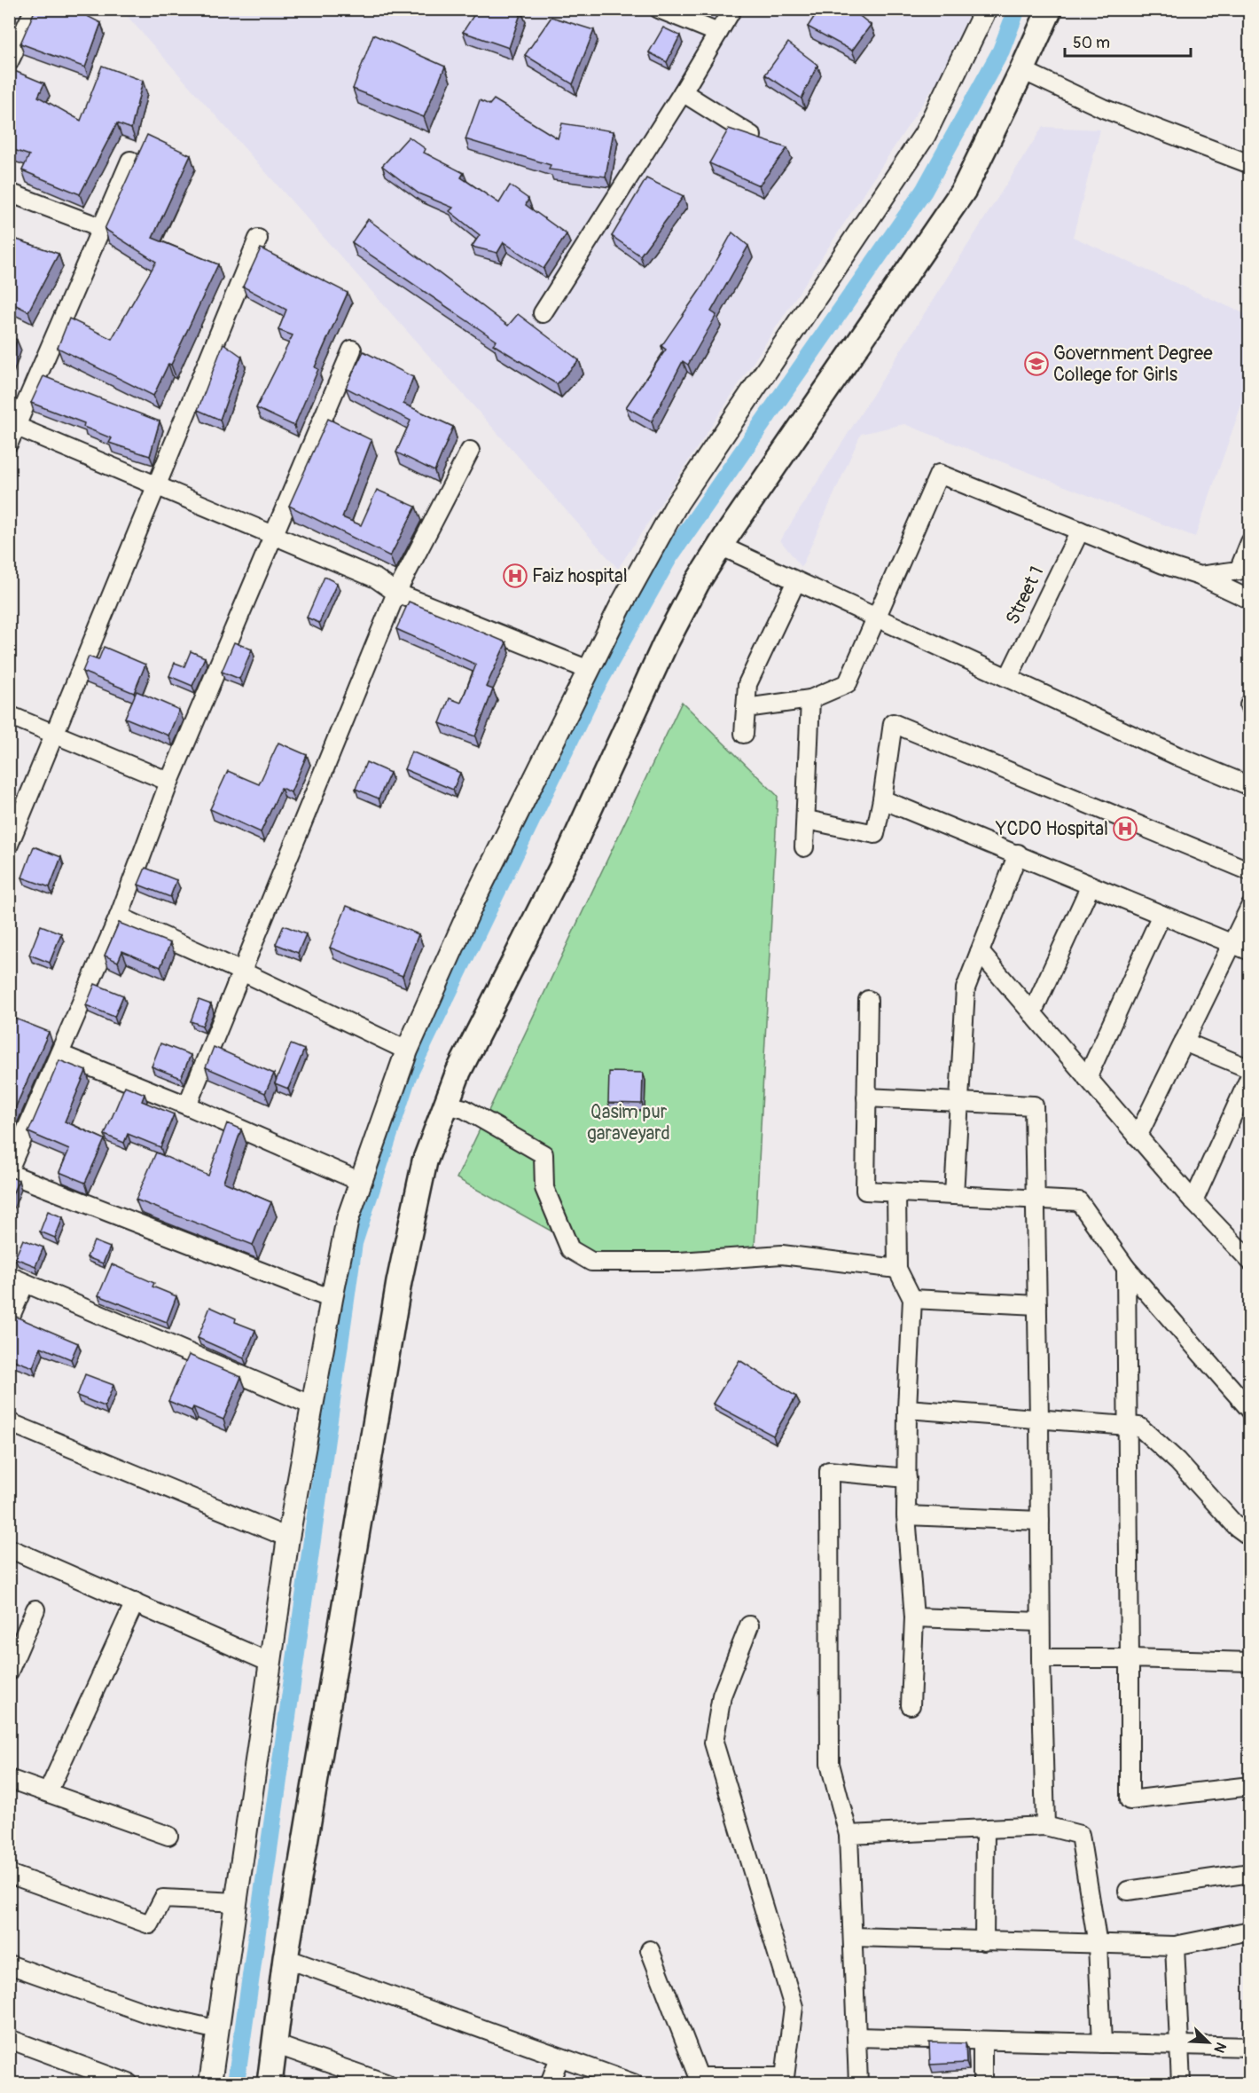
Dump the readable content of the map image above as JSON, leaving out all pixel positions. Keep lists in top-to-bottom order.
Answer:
{
  "streets": {
    "street": ["Street 1"]
  },
  "parks": ["Qasim pur garaveyard"],
  "places": {
    "school or university": ["Government Degree College for Girls"],
    "hospital": ["Faiz hospital", "YCDO Hospital"]
  },
  "scale_bar": "50 m",
  "north": "bottom right"
}
